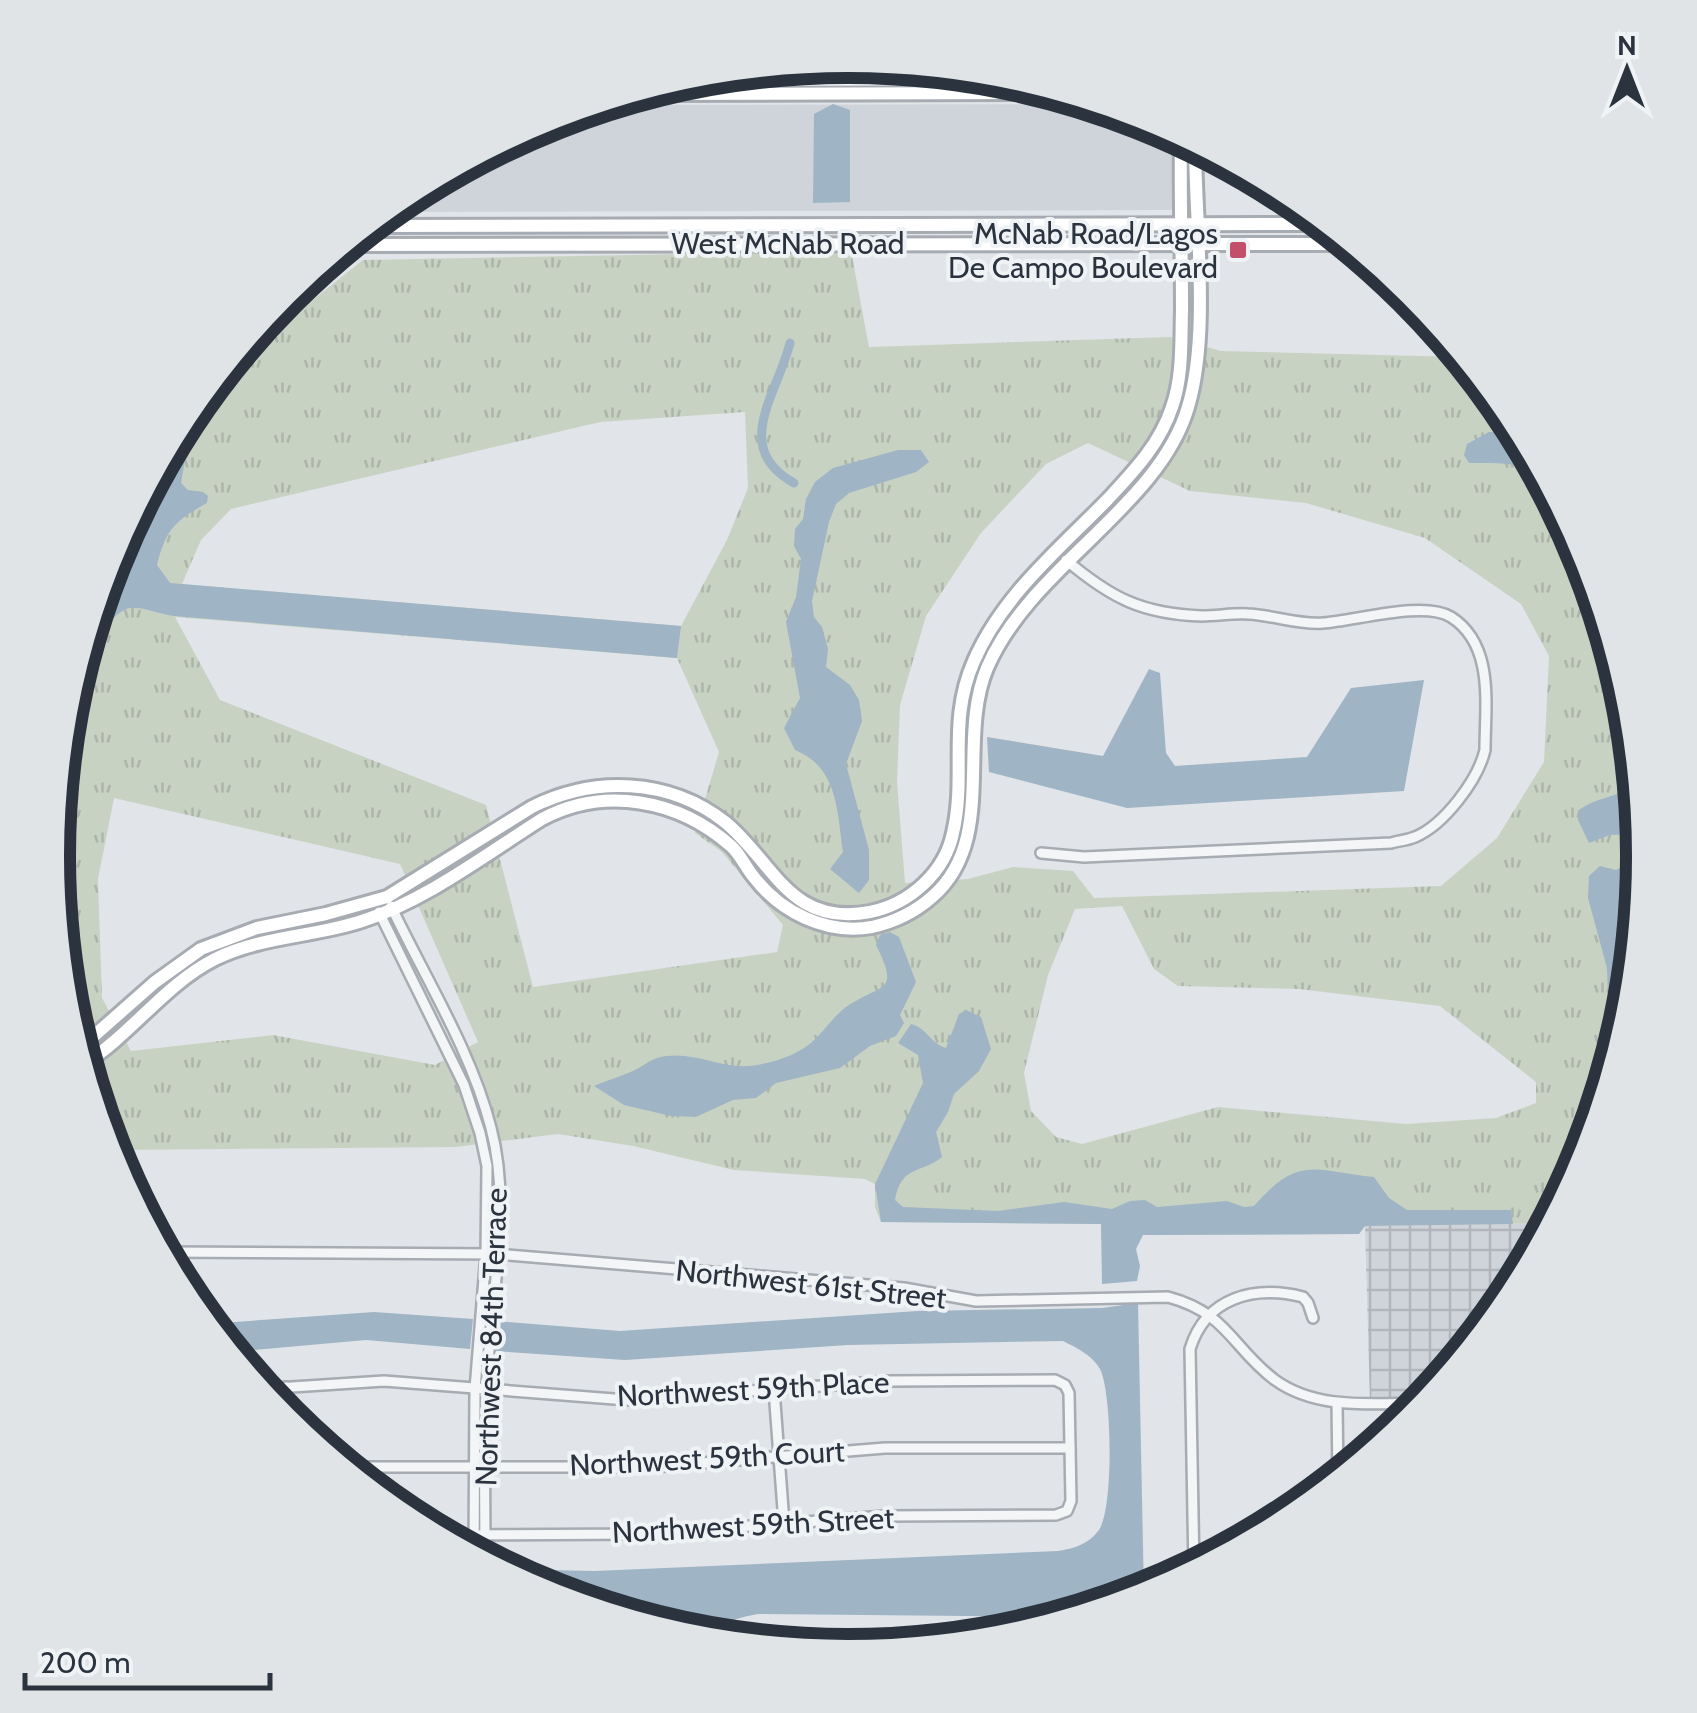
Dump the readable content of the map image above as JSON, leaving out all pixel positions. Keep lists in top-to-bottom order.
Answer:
{
  "streets": {
    "street": [
      "West McNab Road",
      "Northwest 61st Street",
      "Northwest 84th Terrace",
      "Northwest 59th Place",
      "Northwest 59th Court",
      "Northwest 59th Street"
    ]
  },
  "crossings": [
    ["Northwest 61st Street", "Northwest 84th Terrace"],
    ["Northwest 84th Terrace", "Northwest 59th Place"],
    ["Northwest 84th Terrace", "Northwest 59th Court"],
    ["Northwest 84th Terrace", "Northwest 59th Street"],
    ["Northwest 59th Place", "Northwest 59th Court"],
    ["Northwest 59th Place", "Northwest 59th Street"],
    ["Northwest 59th Court", "Northwest 59th Street"]
  ],
  "places": {
    "transit": ["McNab Road/Lagos De Campo Boulevard"]
  },
  "scale_bar": "200 m",
  "north": "top"
}
